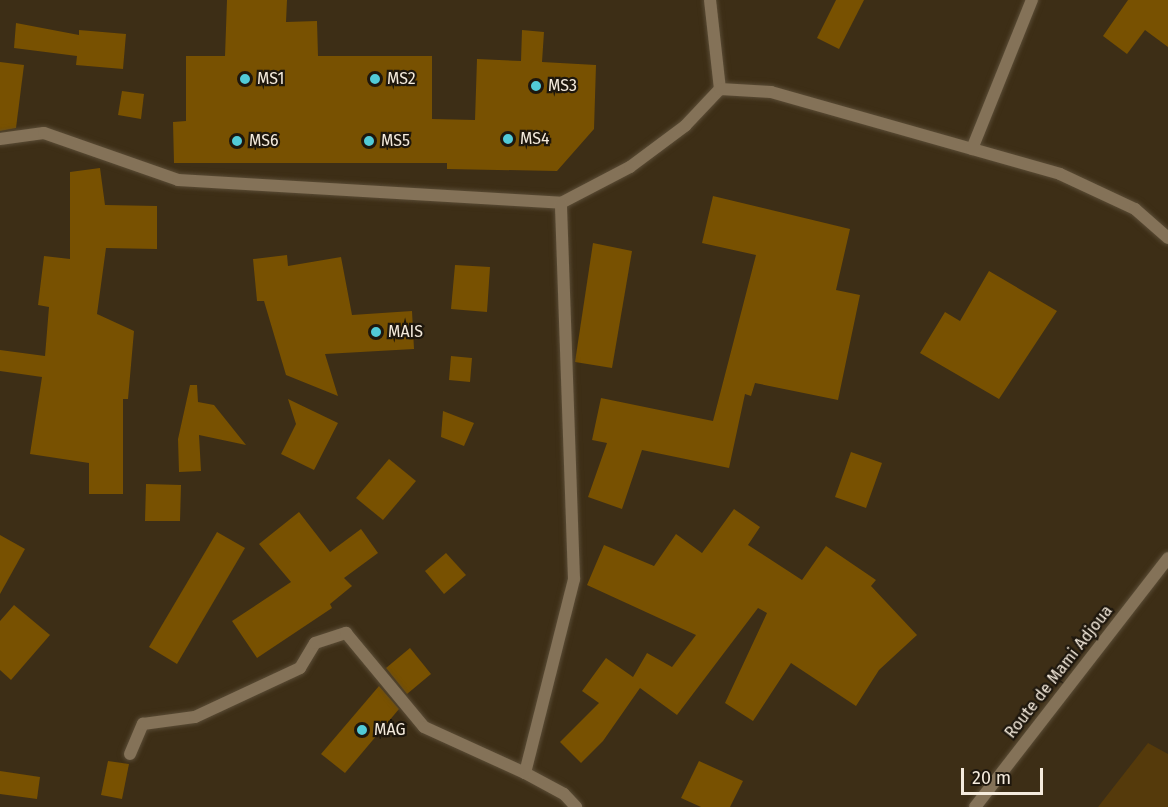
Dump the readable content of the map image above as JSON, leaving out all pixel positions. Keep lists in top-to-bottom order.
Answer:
{
  "streets": {
    "street": ["Route de Mami Adjoua"]
  },
  "places": [
    "MS1",
    "MS2",
    "MS3",
    "MS4",
    "MS6",
    "MS5",
    "MAIS",
    "MAG"
  ],
  "scale_bar": "20 m"
}
